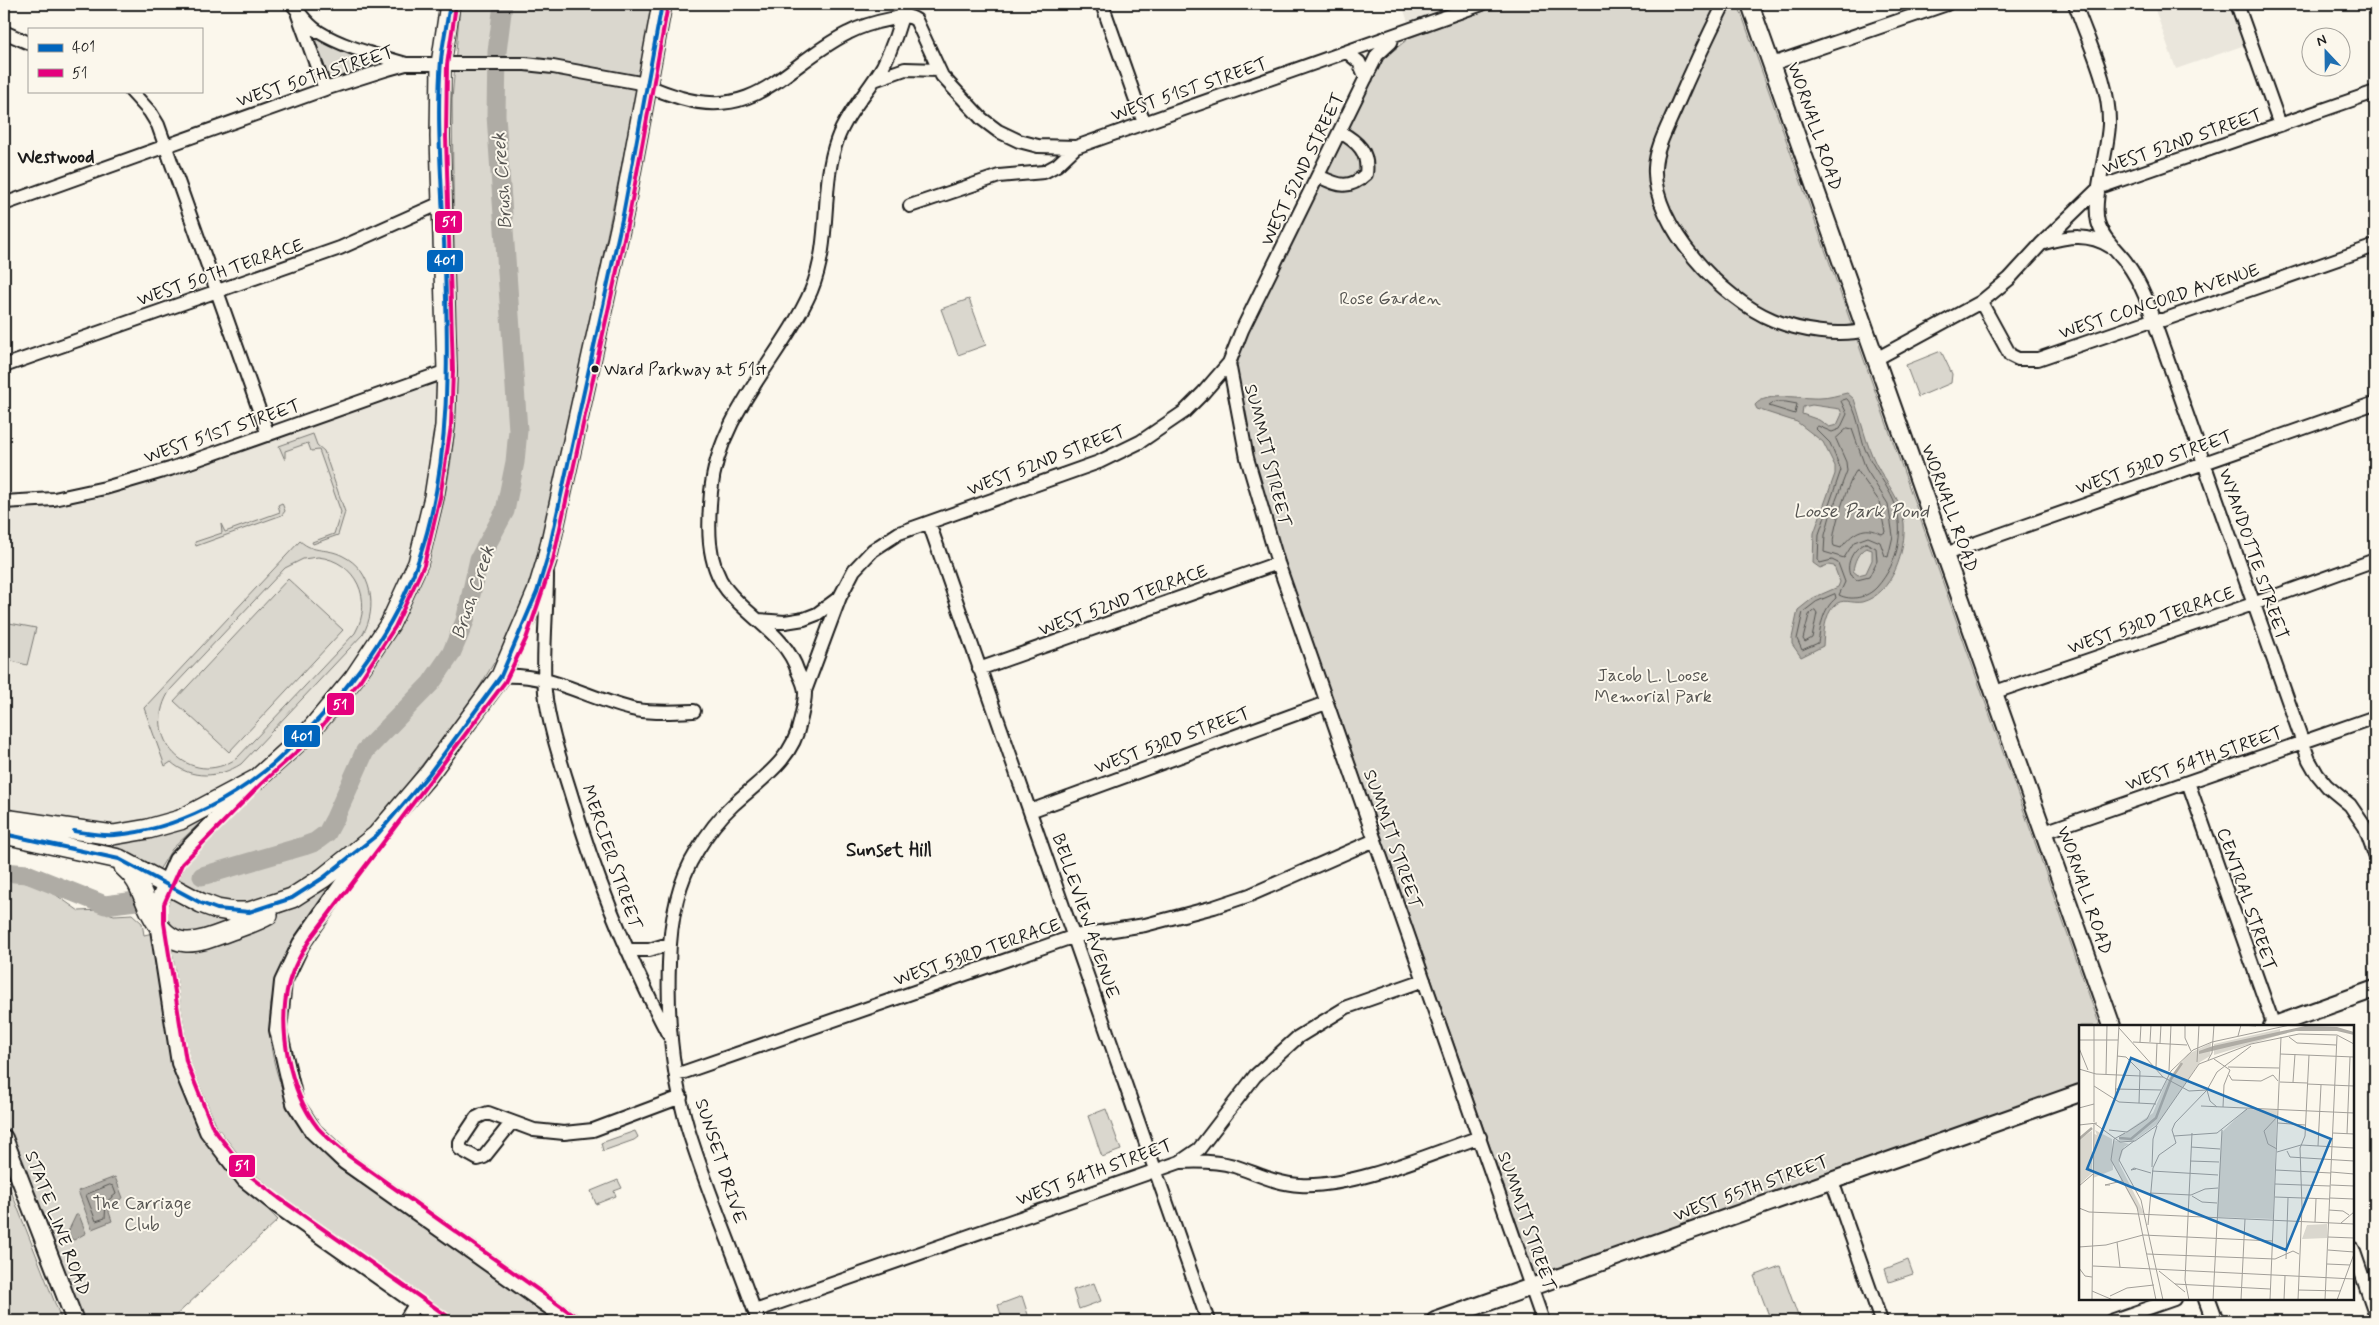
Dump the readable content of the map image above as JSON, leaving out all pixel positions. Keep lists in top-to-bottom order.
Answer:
{
  "streets": {
    "main road": ["WORNALL ROAD", "WEST 55TH STREET", "STATE LINE ROAD"],
    "street": [
      "WEST 50TH STREET",
      "WEST 51ST STREET",
      "WEST 52ND STREET",
      "WEST 50TH TERRACE",
      "WEST CONCORD AVENUE",
      "SUMMIT STREET",
      "WEST 53RD STREET",
      "WYANDOTTE STREET",
      "WEST 52ND TERRACE",
      "WEST 53RD TERRACE",
      "WEST 54TH STREET",
      "MERCIER STREET",
      "CENTRAL STREET",
      "BELLEVIEW AVENUE",
      "SUNSET DRIVE"
    ]
  },
  "crossings": [
    ["WEST 50TH STREET", "SUNSET DRIVE"],
    ["WEST 51ST STREET", "WEST 52ND STREET"],
    ["WORNALL ROAD", "WEST 52ND STREET"],
    ["WORNALL ROAD", "WEST 53RD STREET"],
    ["WORNALL ROAD", "WEST 53RD TERRACE"],
    ["WORNALL ROAD", "WEST 54TH STREET"],
    ["WEST 52ND STREET", "WEST CONCORD AVENUE"],
    ["WEST 52ND STREET", "SUMMIT STREET"],
    ["WEST 52ND STREET", "WYANDOTTE STREET"],
    ["WEST 52ND STREET", "BELLEVIEW AVENUE"],
    ["WEST 52ND STREET", "SUNSET DRIVE"],
    ["WEST CONCORD AVENUE", "WYANDOTTE STREET"],
    ["SUMMIT STREET", "WEST 53RD STREET"],
    ["SUMMIT STREET", "WEST 52ND TERRACE"],
    ["SUMMIT STREET", "WEST 53RD TERRACE"],
    ["SUMMIT STREET", "WEST 54TH STREET"],
    ["SUMMIT STREET", "WEST 55TH STREET"],
    ["WEST 53RD STREET", "WYANDOTTE STREET"],
    ["WEST 53RD STREET", "BELLEVIEW AVENUE"],
    ["WYANDOTTE STREET", "WEST 53RD TERRACE"],
    ["WYANDOTTE STREET", "WEST 54TH STREET"],
    ["WEST 52ND TERRACE", "BELLEVIEW AVENUE"],
    ["WEST 53RD TERRACE", "BELLEVIEW AVENUE"],
    ["WEST 53RD TERRACE", "SUNSET DRIVE"],
    ["WEST 54TH STREET", "CENTRAL STREET"],
    ["WEST 54TH STREET", "BELLEVIEW AVENUE"],
    ["WEST 54TH STREET", "SUNSET DRIVE"],
    ["MERCIER STREET", "SUNSET DRIVE"]
  ],
  "districts": ["Westwood", "Sunset Hill"],
  "water": ["Brush Creek", "Loose Park Pond"],
  "parks": ["Rose Garden", "Jacob L. Loose Memorial Park", "The Carriage Club"],
  "places": ["Ward Parkway at 51st"],
  "lines": ["transit line 401", "transit line 51"],
  "legend": ["401", "51"],
  "north": "top"
}
